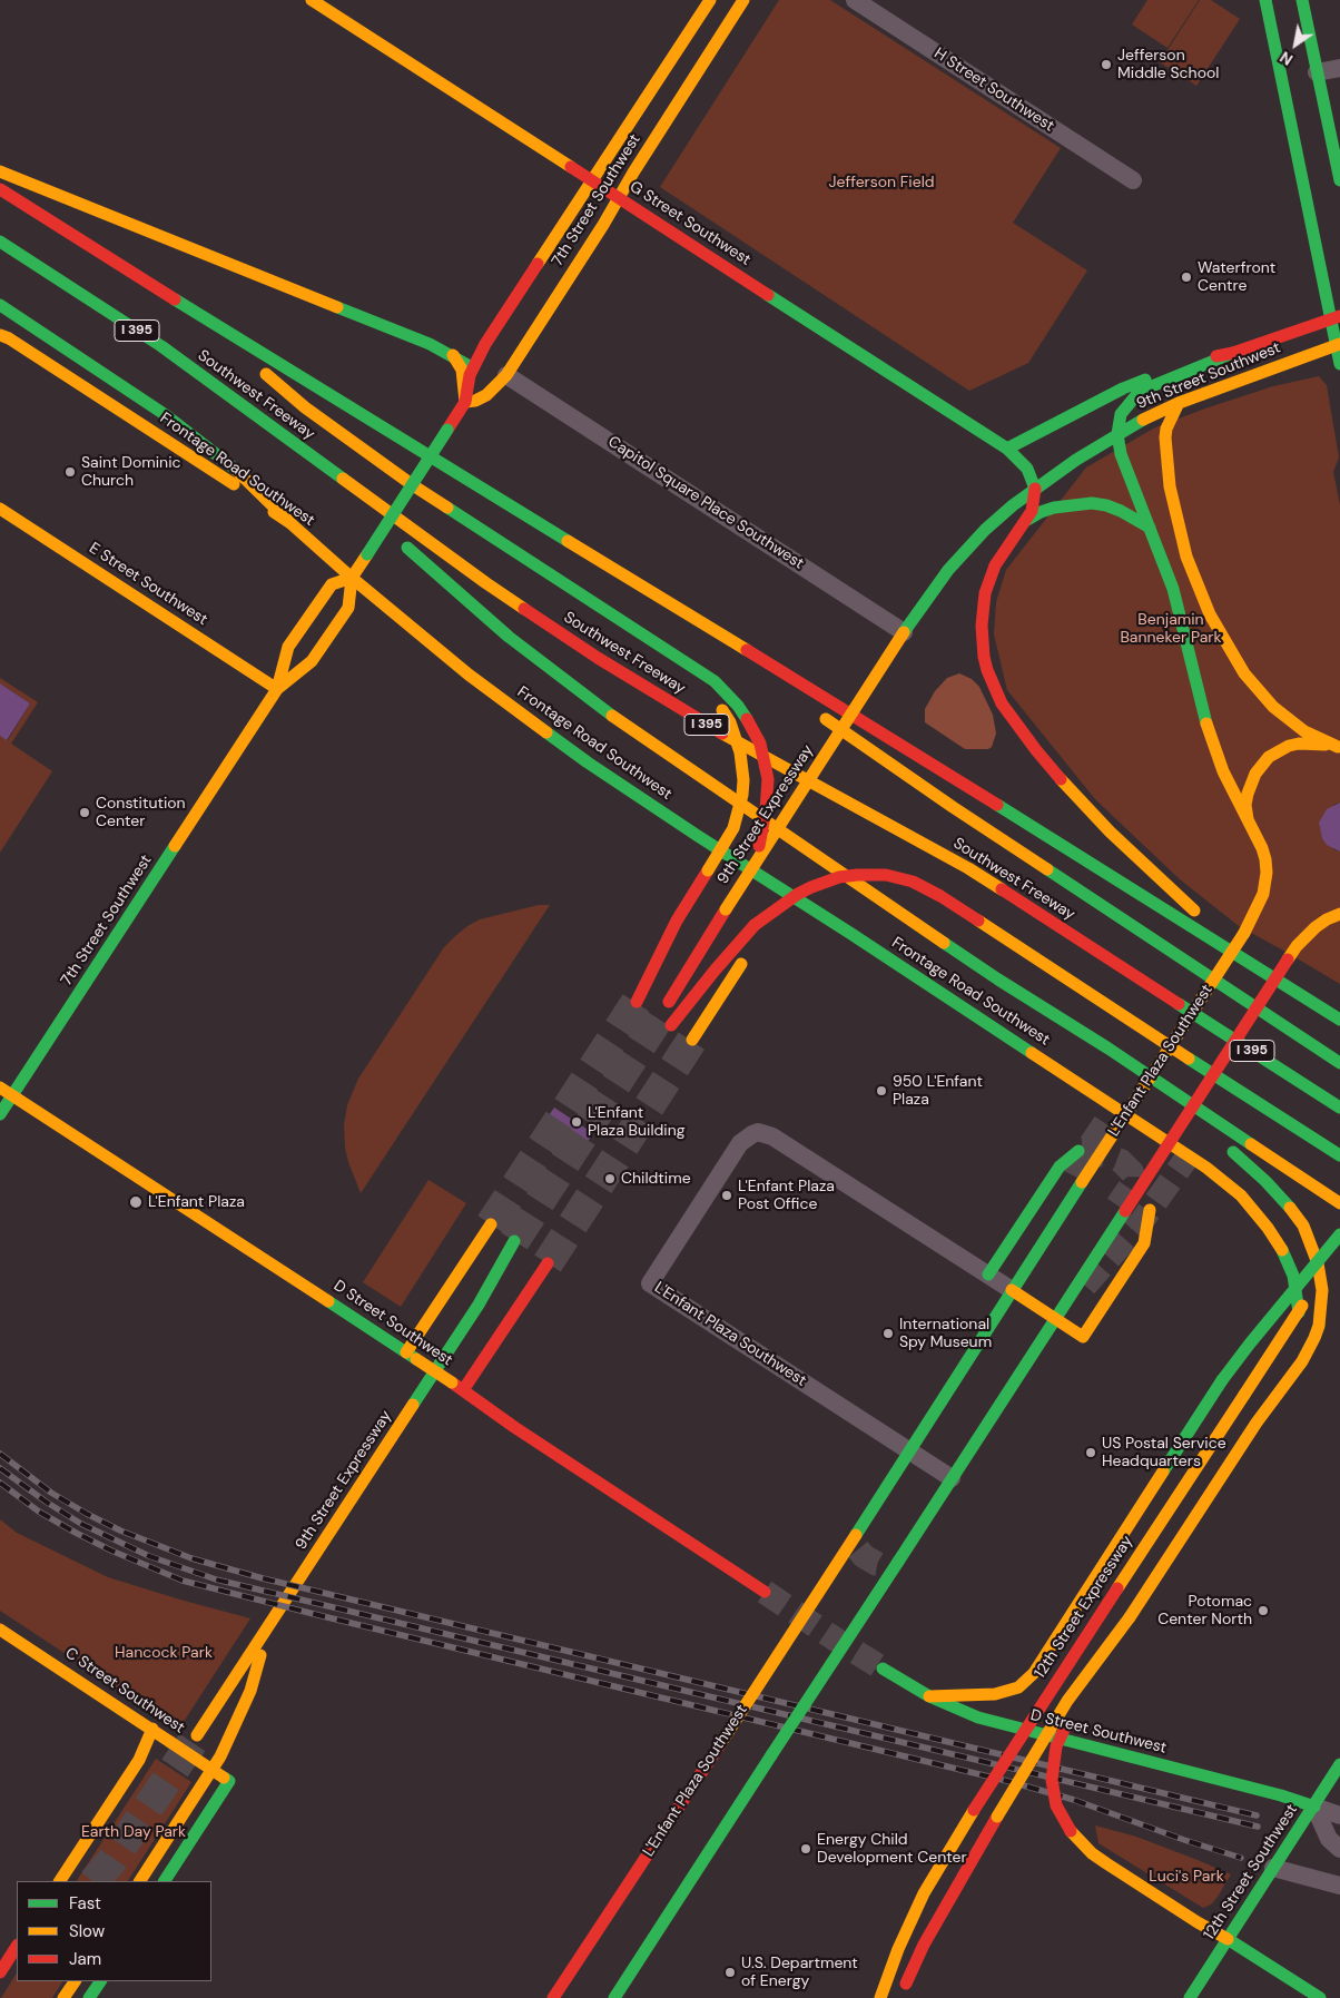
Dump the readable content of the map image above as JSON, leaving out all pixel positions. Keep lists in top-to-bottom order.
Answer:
{
  "streets": {
    "main road": [
      "7th Street Southwest",
      "G Street Southwest",
      "I 395",
      "9th Street Southwest",
      "Southwest Freeway",
      "Frontage Road Southwest",
      "E Street Southwest",
      "9th Street Expressway",
      "L'Enfant Plaza Southwest",
      "D Street Southwest",
      "12th Street Expressway",
      "C Street Southwest",
      "12th Street Southwest"
    ],
    "street": ["H Street Southwest", "Capitol Square Place Southwest"]
  },
  "crossings": [
    ["7th Street Southwest", "G Street Southwest"],
    ["7th Street Southwest", "Frontage Road Southwest"],
    ["7th Street Southwest", "Capitol Square Place Southwest"],
    ["7th Street Southwest", "E Street Southwest"],
    ["7th Street Southwest", "D Street Southwest"],
    ["G Street Southwest", "9th Street Southwest"],
    ["9th Street Southwest", "Capitol Square Place Southwest"],
    ["9th Street Southwest", "9th Street Expressway"],
    ["9th Street Southwest", "L'Enfant Plaza Southwest"],
    ["Capitol Square Place Southwest", "9th Street Expressway"],
    ["D Street Southwest", "12th Street Southwest"]
  ],
  "parks": [
    "Jefferson Field",
    "Benjamin Banneker Park",
    "Hancock Park",
    "Earth Day Park",
    "Luci's Park"
  ],
  "places": [
    "Jefferson Middle School",
    "Waterfront Centre",
    "Saint Dominic Church",
    "Constitution Center",
    "950 L'Enfant Plaza",
    "L'Enfant Plaza Building",
    "Childtime",
    "L'Enfant Plaza Post Office",
    "L'Enfant Plaza",
    "International Spy Museum",
    "US Postal Service Headquarters",
    "Potomac Center North",
    "Energy Child Development Center",
    "U.S. Department of Energy"
  ],
  "legend": ["Fast", "Slow", "Jam"],
  "north": "bottom left"
}
